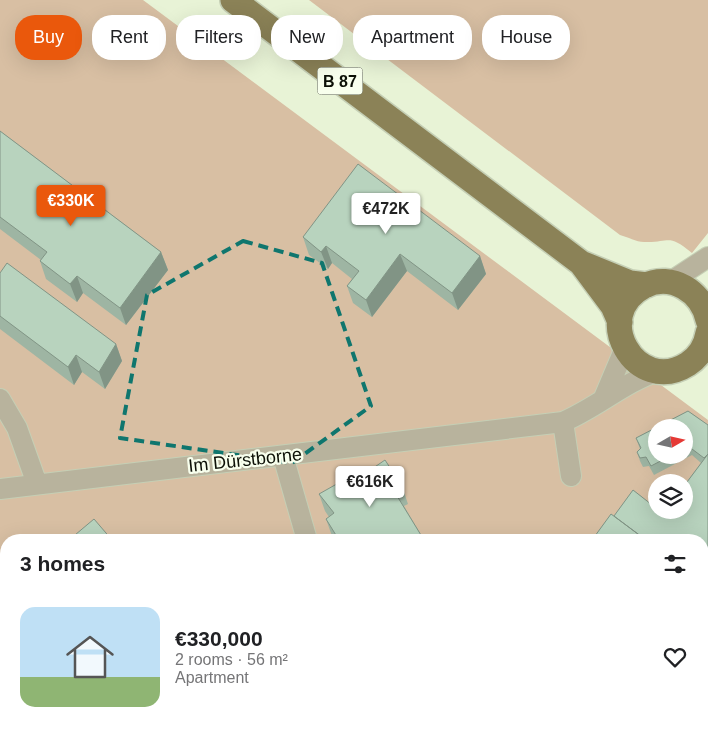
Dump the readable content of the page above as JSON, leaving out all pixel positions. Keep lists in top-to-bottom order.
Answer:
{
  "streets": {
    "main road": ["B 87"],
    "street": ["Im Dürstborne"]
  },
  "north": "right",
  "page": {
    "chip": [
      "Buy",
      "Rent",
      "Filters",
      "New",
      "Apartment",
      "House"
    ],
    "price": ["€330K", "€472K", "€616K"],
    "heading": "3 homes",
    "list": [
      {
        "name": "€330,000",
        "note": "2 rooms · 56 m² · Apartment"
      }
    ]
  }
}
